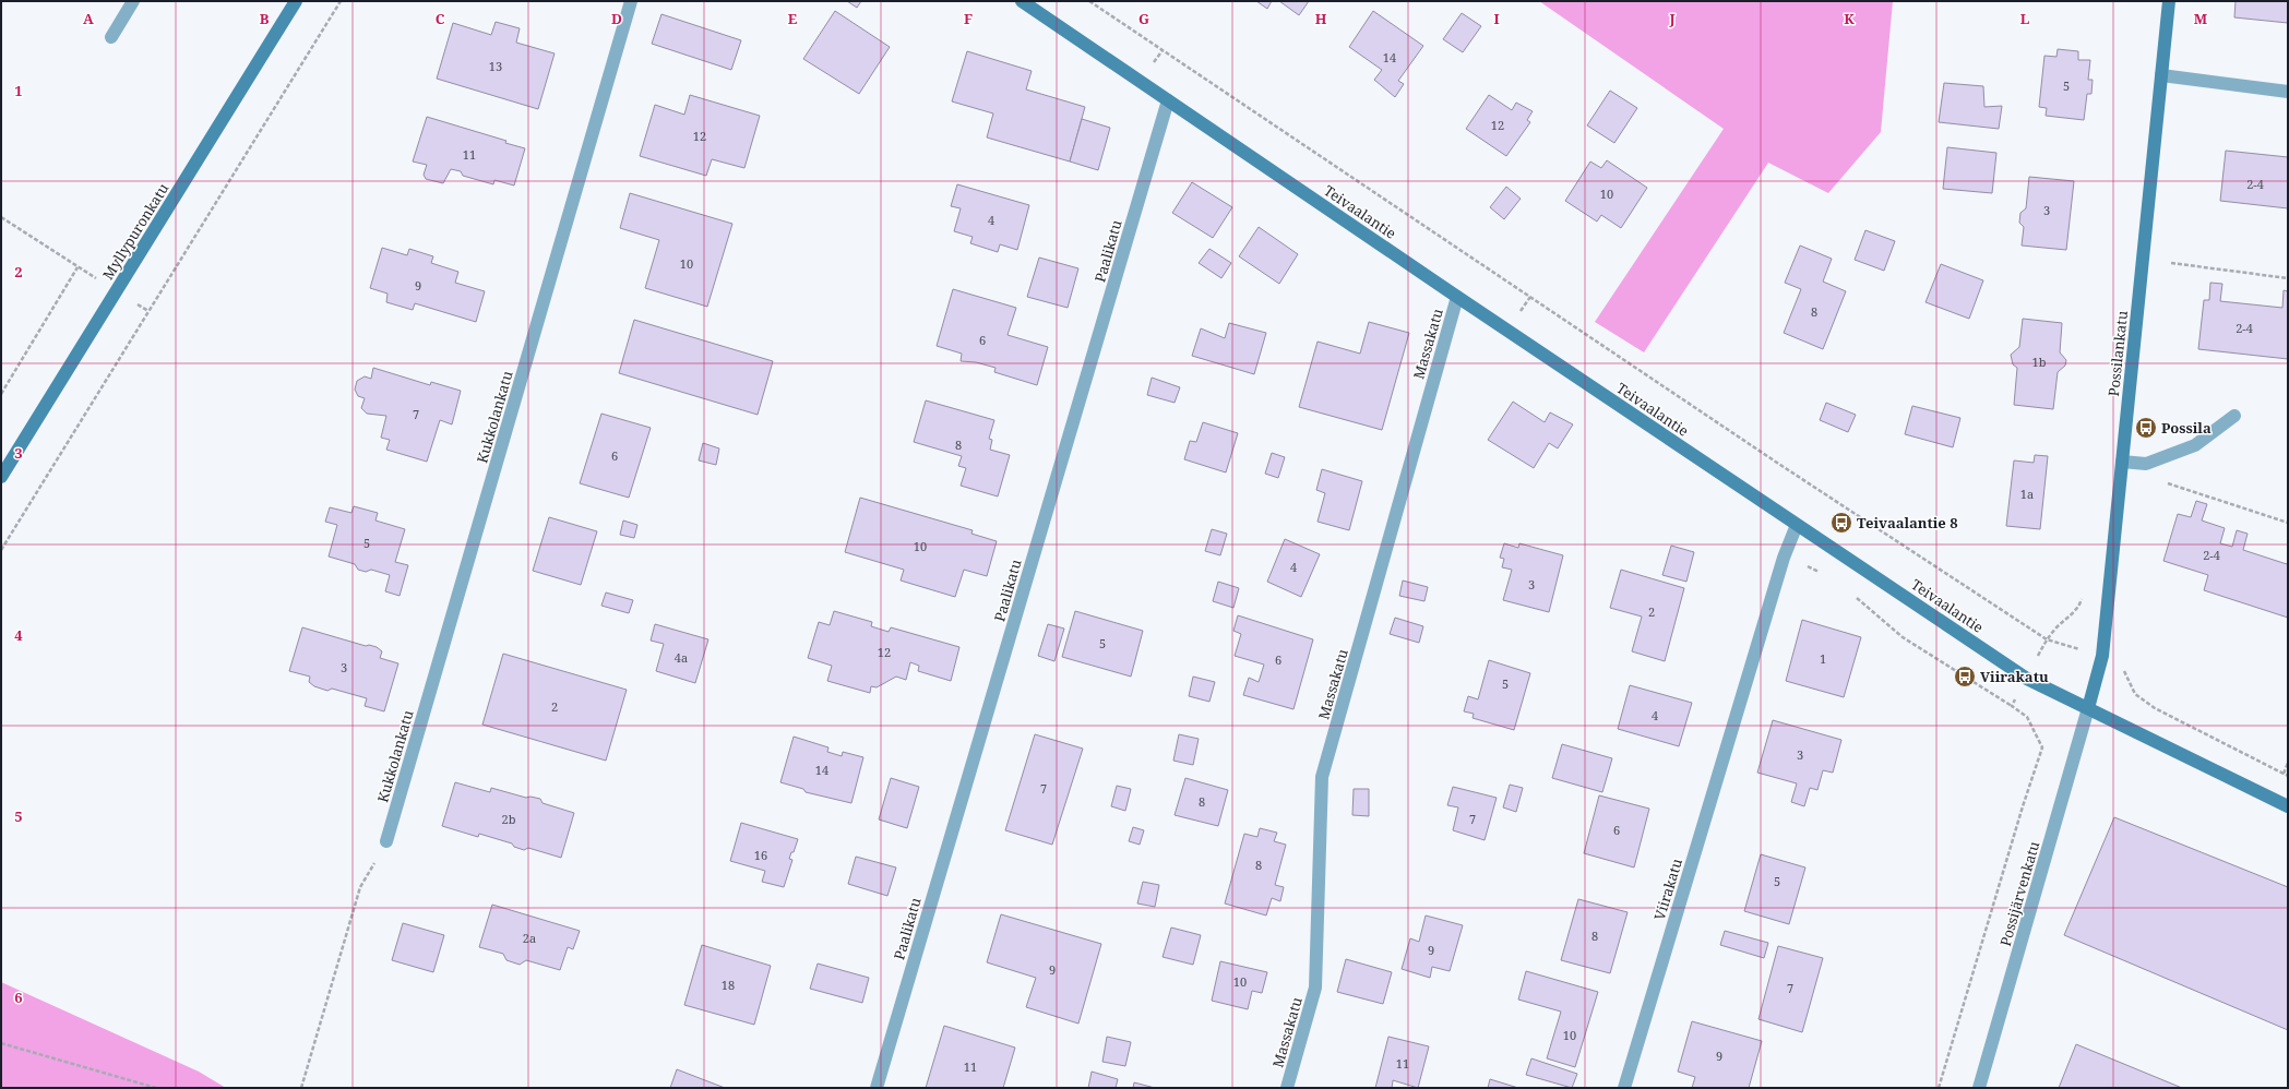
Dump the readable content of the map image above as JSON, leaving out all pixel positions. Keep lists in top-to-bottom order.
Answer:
{
  "streets": {
    "main road": ["Teivaalantie", "Myllypuronkatu", "Possilankatu"],
    "street": [
      "Paalikatu",
      "Massakatu",
      "Kukkolankatu",
      "Viirakatu",
      "Possijärvenkatu"
    ]
  },
  "crossings": [
    ["Teivaalantie", "Paalikatu"],
    ["Teivaalantie", "Massakatu"],
    ["Teivaalantie", "Possilankatu"],
    ["Teivaalantie", "Viirakatu"],
    ["Teivaalantie", "Possijärvenkatu"],
    ["Possilankatu", "Possijärvenkatu"]
  ],
  "places": {
    "bus stop": ["Possila", "Teivaalantie 8", "Viirakatu"]
  },
  "house_numbers": [
    "14",
    "13",
    "5",
    "12",
    "12",
    "11",
    "2-4",
    "10",
    "3",
    "4",
    "10",
    "9",
    "8",
    "2-4",
    "6",
    "1b",
    "7",
    "8",
    "6",
    "1a",
    "5",
    "10",
    "2-4",
    "4",
    "3",
    "2",
    "5",
    "12",
    "4a",
    "1",
    "6",
    "3",
    "5",
    "2",
    "4",
    "3",
    "14",
    "7",
    "8",
    "2b",
    "7",
    "6",
    "16",
    "8",
    "5",
    "8",
    "2a",
    "9",
    "9",
    "10",
    "18",
    "7",
    "10",
    "9",
    "11",
    "11"
  ],
  "grid": {
    "columns": [
      "A",
      "B",
      "C",
      "D",
      "E",
      "F",
      "G",
      "H",
      "I",
      "J",
      "K",
      "L",
      "M"
    ],
    "rows": [
      "1",
      "2",
      "3",
      "4",
      "5",
      "6"
    ]
  }
}
